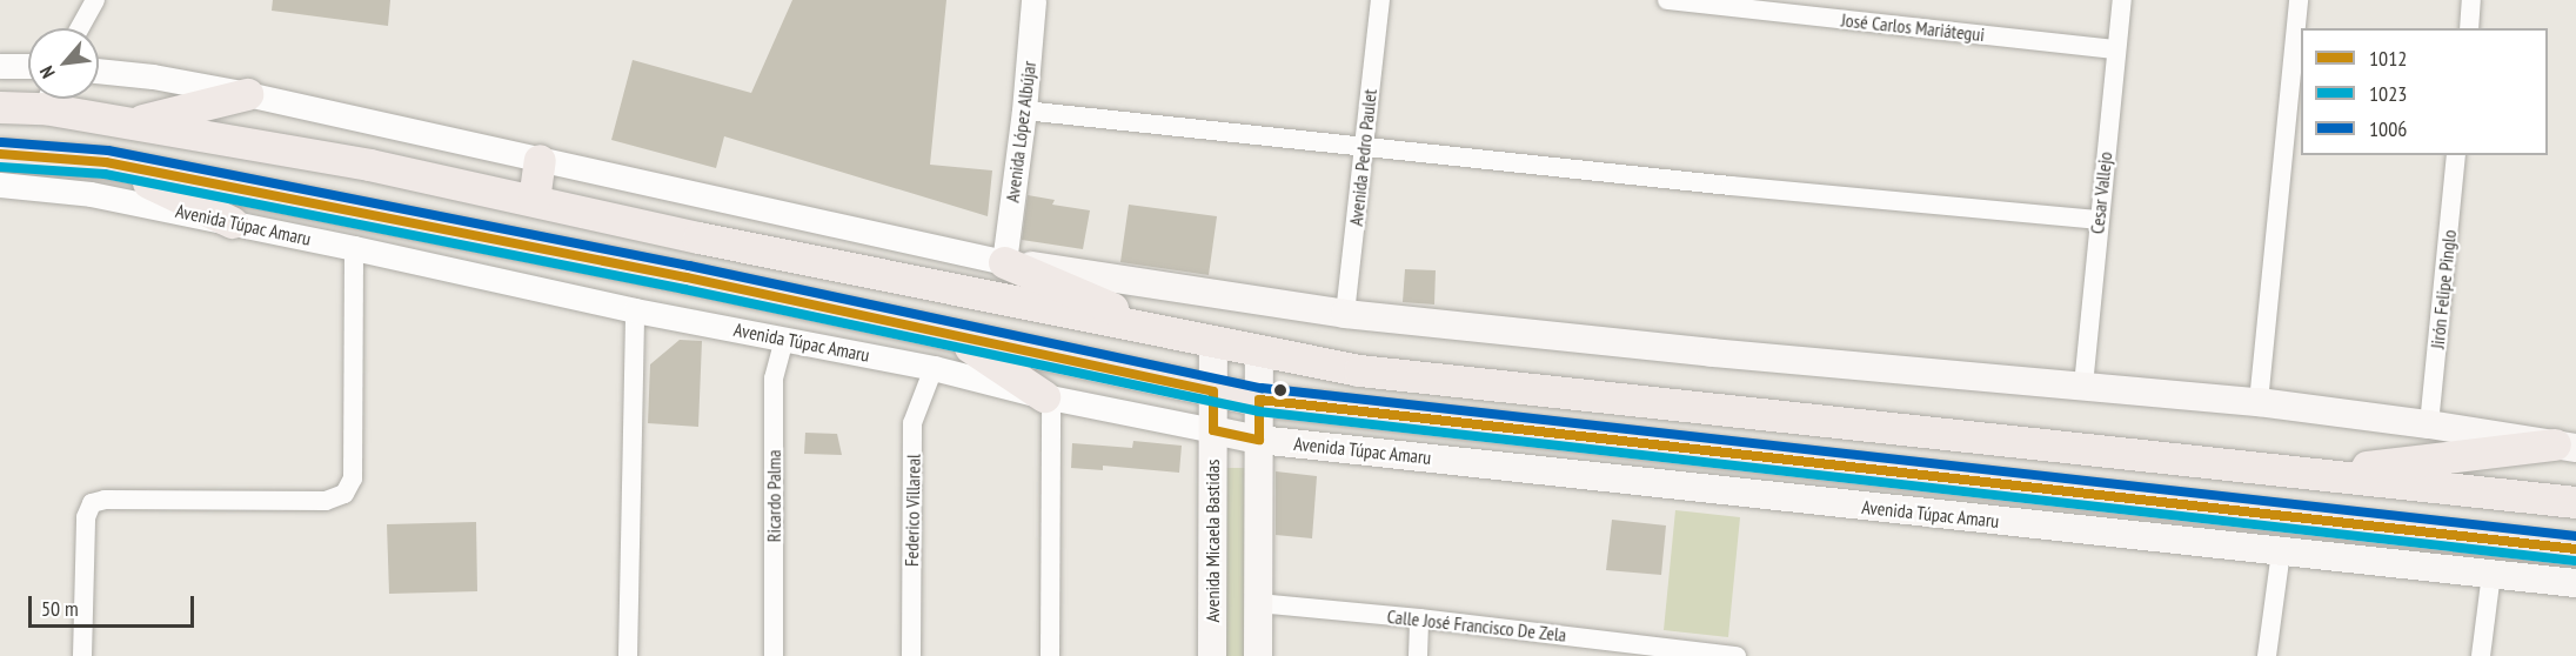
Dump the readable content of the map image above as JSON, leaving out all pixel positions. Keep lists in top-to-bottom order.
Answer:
{
  "streets": {
    "highway": ["Avenida Túpac Amaru"],
    "main road": ["Avenida Micaela Bastidas"],
    "street": [
      "José Carlos Mariátegui",
      "Avenida López Albújar",
      "Avenida Pedro Paulet",
      "Cesar Vallejo",
      "Jirón Felipe Pinglo",
      "Ricardo Palma",
      "Federico Villareal",
      "Calle José Francisco De Zela"
    ]
  },
  "crossings": [
    ["José Carlos Mariátegui", "Cesar Vallejo"],
    ["Avenida Túpac Amaru", "Ricardo Palma"],
    ["Avenida Túpac Amaru", "Federico Villareal"],
    ["Avenida Túpac Amaru", "Avenida Micaela Bastidas"]
  ],
  "lines": ["transit line 1006", "transit line 1012", "transit line 1023"],
  "legend": ["1012", "1023", "1006"],
  "scale_bar": "50 m",
  "north": "bottom left"
}
